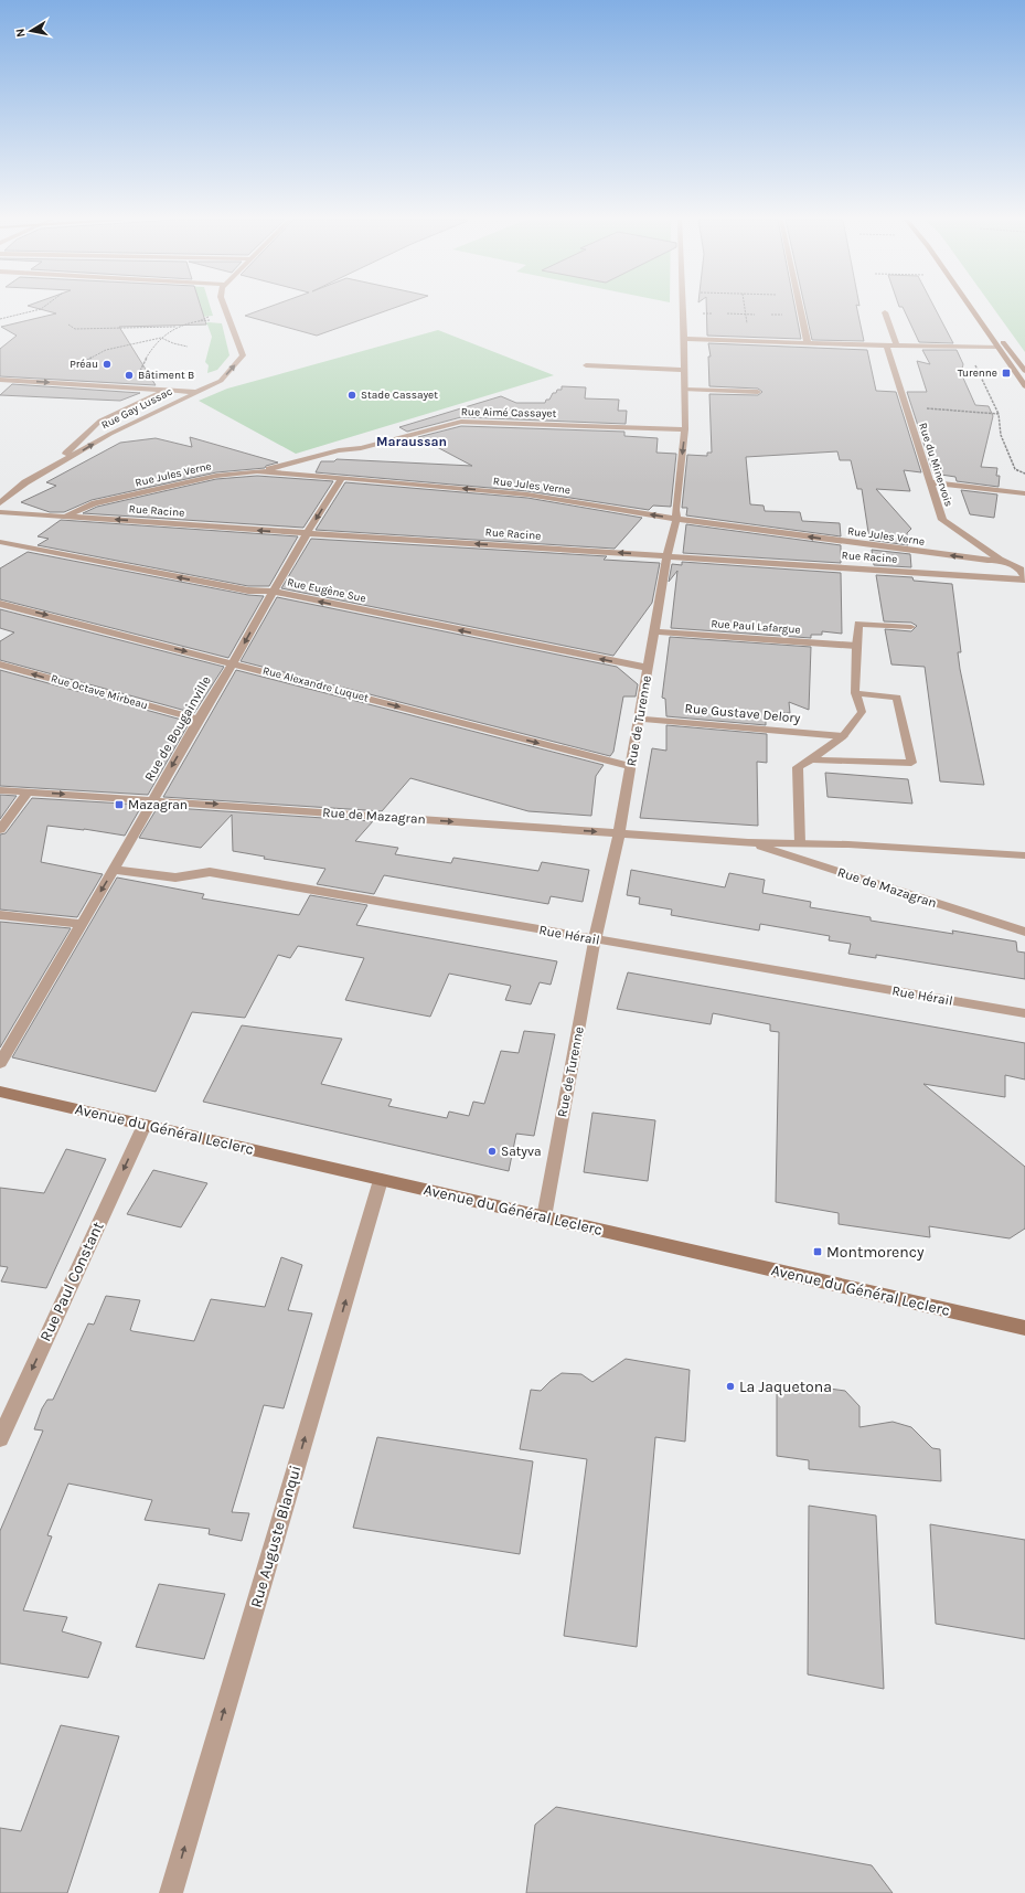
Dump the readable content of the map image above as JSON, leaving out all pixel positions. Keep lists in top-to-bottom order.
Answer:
{
  "streets": {
    "main road": ["Avenue du Général Leclerc"],
    "street": [
      "Rue Gay Lussac",
      "Rue Aimé Cassayet",
      "Rue du Minervois",
      "Rue Jules Verne",
      "Rue Racine",
      "Rue Eugène Sue",
      "Rue Paul Lafargue",
      "Rue Alexandre Luquet",
      "Rue Octave Mirbeau",
      "Rue Gustave Delory",
      "Rue de Turenne",
      "Rue de Bougainville",
      "Rue de Mazagran",
      "Rue Hérail",
      "Rue Paul Constant",
      "Rue Auguste Blanqui"
    ]
  },
  "crossings": [
    ["Rue Aimé Cassayet", "Rue Jules Verne"],
    ["Rue Aimé Cassayet", "Rue de Turenne"],
    ["Rue du Minervois", "Rue Jules Verne"],
    ["Rue du Minervois", "Rue Racine"],
    ["Rue Jules Verne", "Rue Racine"],
    ["Rue Jules Verne", "Rue de Turenne"],
    ["Rue Jules Verne", "Rue de Bougainville"],
    ["Rue Racine", "Rue de Turenne"],
    ["Rue Racine", "Rue de Bougainville"],
    ["Rue Eugène Sue", "Rue de Turenne"],
    ["Rue Eugène Sue", "Rue de Bougainville"],
    ["Rue Paul Lafargue", "Rue de Turenne"],
    ["Rue Alexandre Luquet", "Rue de Turenne"],
    ["Rue Alexandre Luquet", "Rue de Bougainville"],
    ["Rue Octave Mirbeau", "Rue de Bougainville"],
    ["Rue Gustave Delory", "Rue de Turenne"],
    ["Rue de Turenne", "Rue de Mazagran"],
    ["Rue de Turenne", "Rue Hérail"],
    ["Rue de Turenne", "Avenue du Général Leclerc"],
    ["Rue de Bougainville", "Rue de Mazagran"],
    ["Rue de Bougainville", "Rue Hérail"],
    ["Avenue du Général Leclerc", "Rue Paul Constant"],
    ["Avenue du Général Leclerc", "Rue Auguste Blanqui"]
  ],
  "one_way": [
    "Rue Jules Verne",
    "Rue Racine",
    "Rue Eugène Sue",
    "Rue Alexandre Luquet",
    "Rue Octave Mirbeau",
    "Rue de Bougainville",
    "Rue de Mazagran",
    "Rue Paul Constant",
    "Rue Auguste Blanqui"
  ],
  "districts": ["Maraussan"],
  "places": {
    "other": [
      "Préau",
      "Bâtiment B",
      "Stade Cassayet",
      "Satyva",
      "La Jaquetona"
    ],
    "transit": ["Turenne", "Mazagran", "Montmorency"]
  },
  "north": "left"
}
